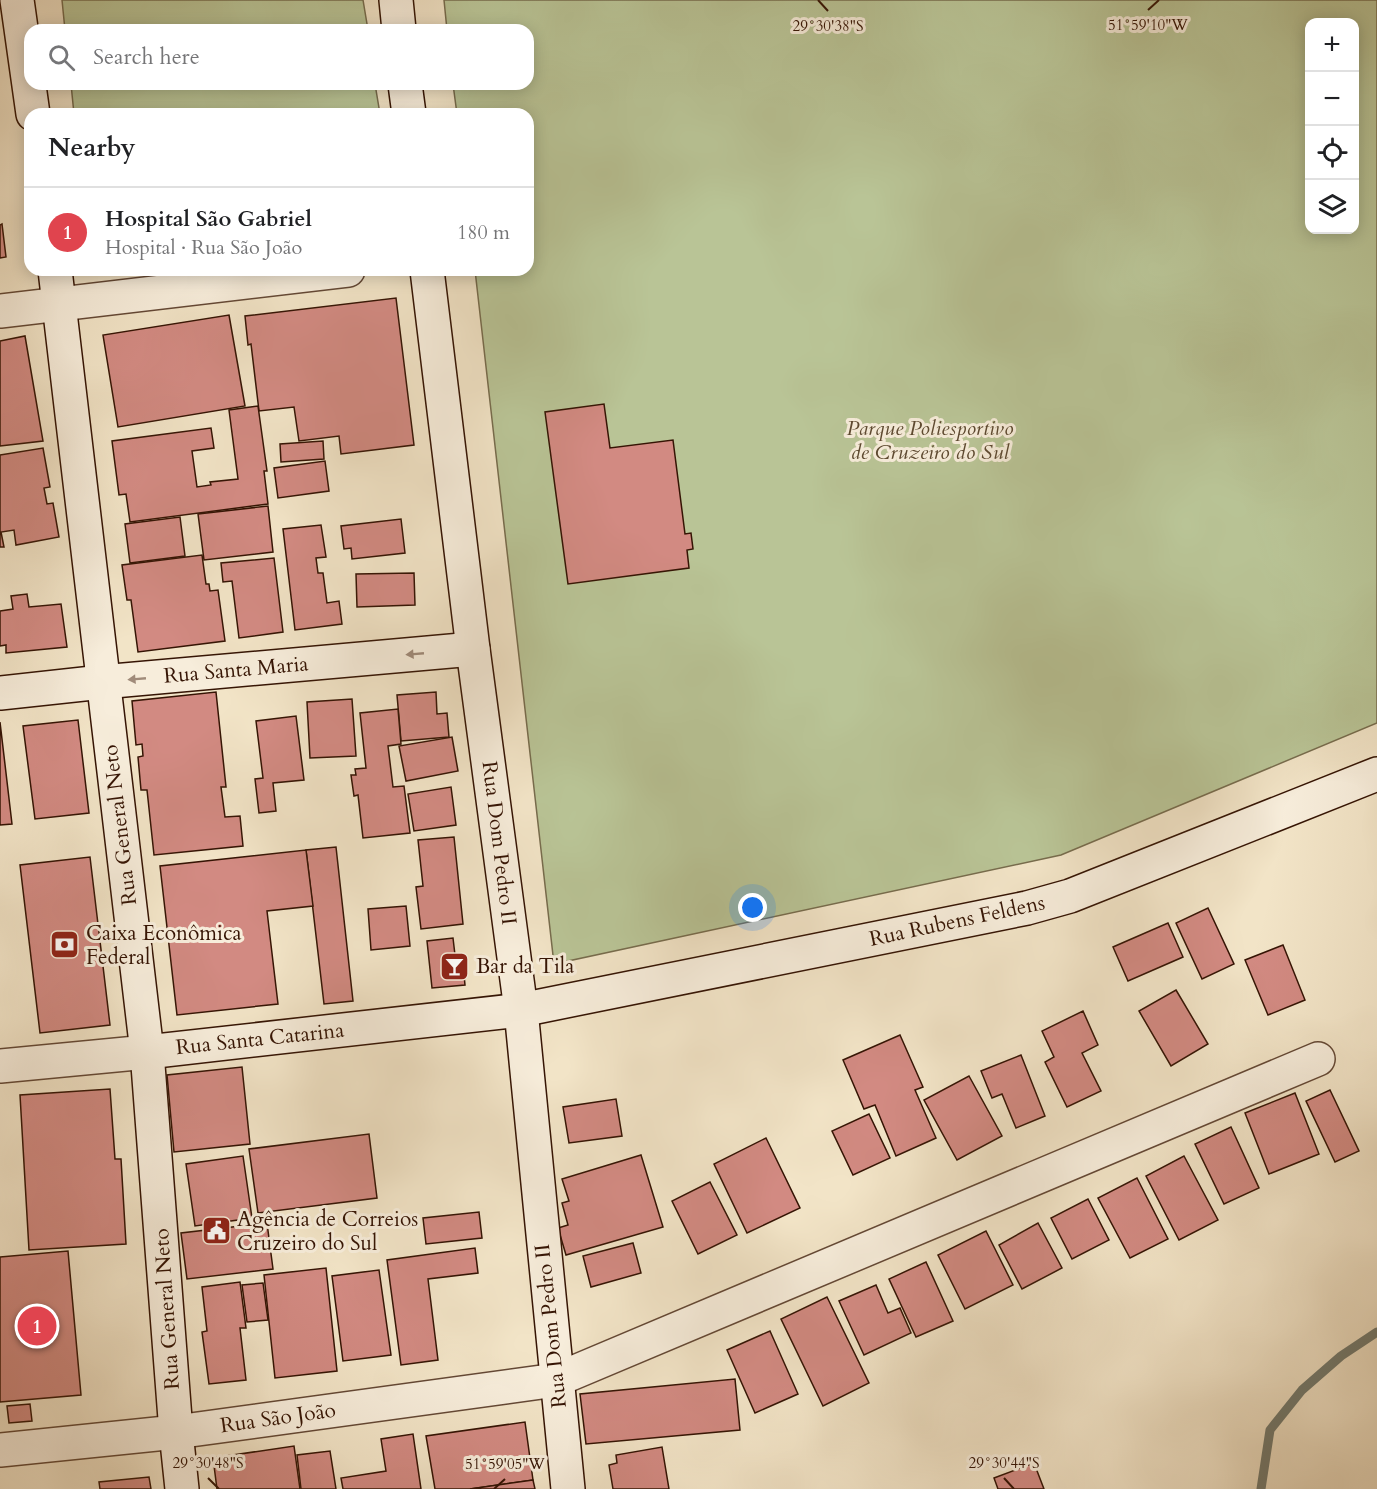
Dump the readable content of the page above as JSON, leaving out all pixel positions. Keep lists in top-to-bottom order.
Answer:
{
  "streets": {
    "street": [
      "Rua Santa Maria",
      "Rua General Neto",
      "Rua Dom Pedro II",
      "Rua Rubens Feldens",
      "Rua Santa Catarina",
      "Rua São João"
    ]
  },
  "crossings": [
    ["Rua Santa Maria", "Rua General Neto"],
    ["Rua Santa Maria", "Rua Dom Pedro II"],
    ["Rua General Neto", "Rua Santa Catarina"],
    ["Rua General Neto", "Rua São João"],
    ["Rua Dom Pedro II", "Rua Rubens Feldens"],
    ["Rua Dom Pedro II", "Rua Santa Catarina"],
    ["Rua Dom Pedro II", "Rua São João"],
    ["Rua Rubens Feldens", "Rua Santa Catarina"]
  ],
  "one_way": ["Rua Santa Maria"],
  "parks": ["Parque Poliesportivo de Cruzeiro do Sul"],
  "places": {
    "bank": ["Caixa Econômica Federal"],
    "bar": ["Bar da Tila"],
    "public building": ["Agência de Correios Cruzeiro do Sul"]
  },
  "page": {
    "map_buttons": ["+", "−"],
    "search": "Search here",
    "heading": "Nearby",
    "list": [
      {
        "mark": "1",
        "name": "Hospital São Gabriel",
        "note": "Hospital · Rua São João",
        "value": "180 m"
      }
    ],
    "pins": "1"
  },
  "coordinates": [
    "51°59'10\"W",
    "29°30'38\"S",
    "29°30'48\"S",
    "29°30'44\"S",
    "51°59'05\"W"
  ]
}
